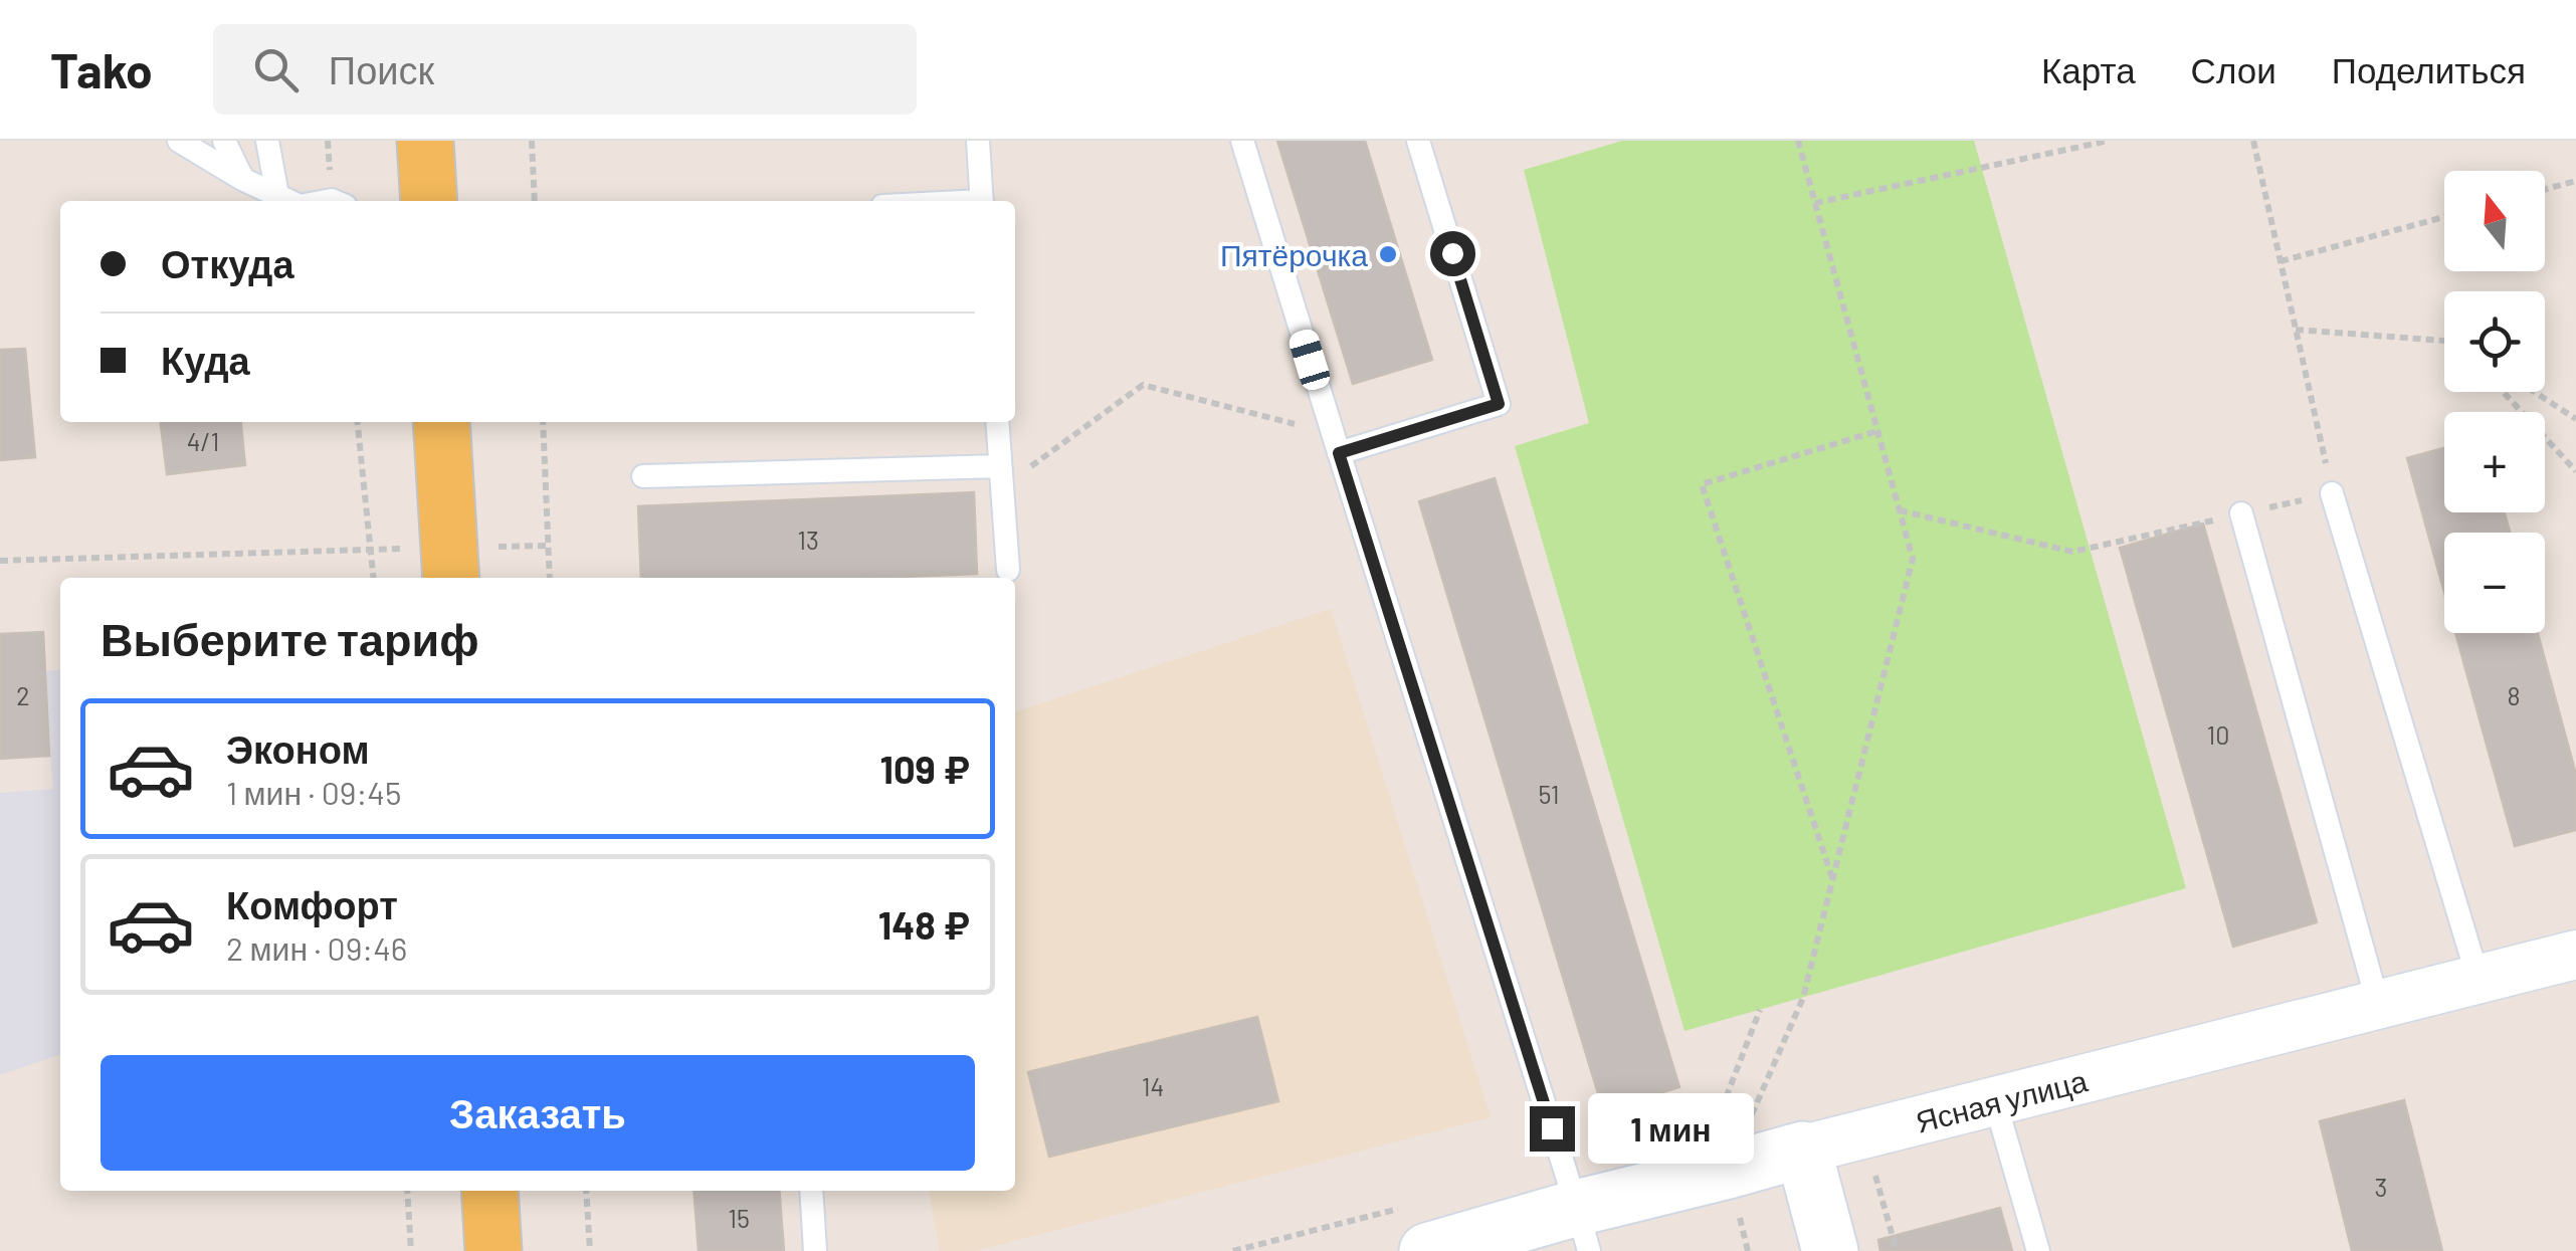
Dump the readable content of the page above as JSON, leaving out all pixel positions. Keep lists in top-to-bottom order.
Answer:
{
  "streets": {
    "street": ["Ясная улица"]
  },
  "places": ["Пятёрочка"],
  "house_numbers": [
    "4/1",
    "13",
    "2",
    "8",
    "10",
    "51",
    "14",
    "3",
    "15"
  ],
  "north": "top",
  "page": {
    "header": "Tako",
    "search": "Поиск",
    "nav": ["Карта", "Слои", "Поделиться"],
    "map_buttons": ["+", "−"],
    "banner": ["Откуда", "Куда"],
    "heading": "Выберите тариф",
    "list": [
      {
        "name": "Эконом",
        "note": "1 мин · 09:45",
        "value": "109 ₽"
      },
      {
        "name": "Комфорт",
        "note": "2 мин · 09:46",
        "value": "148 ₽"
      }
    ],
    "buttons": "Заказать",
    "bubble": "1 мин"
  }
}
